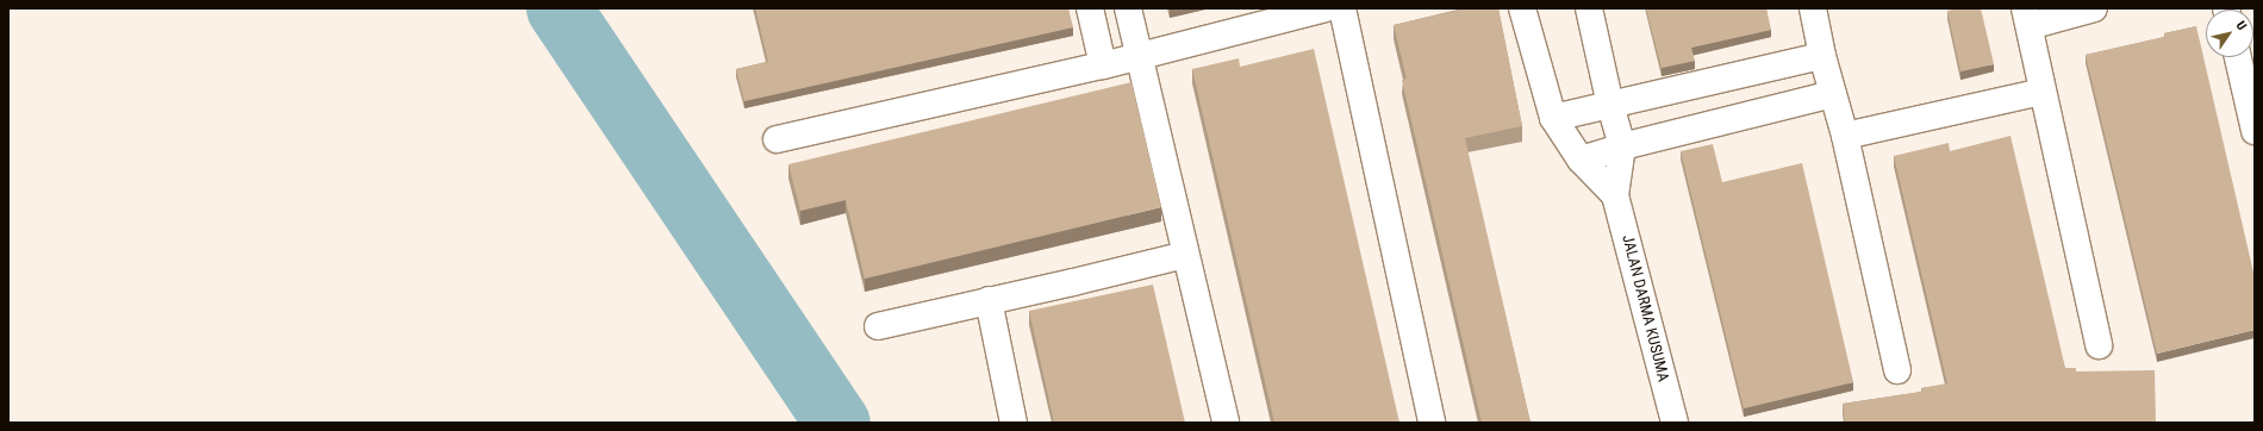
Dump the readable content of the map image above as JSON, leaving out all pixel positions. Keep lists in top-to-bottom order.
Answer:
{
  "streets": {
    "street": ["JALAN DARMA KUSUMA"]
  },
  "north": "top right"
}
